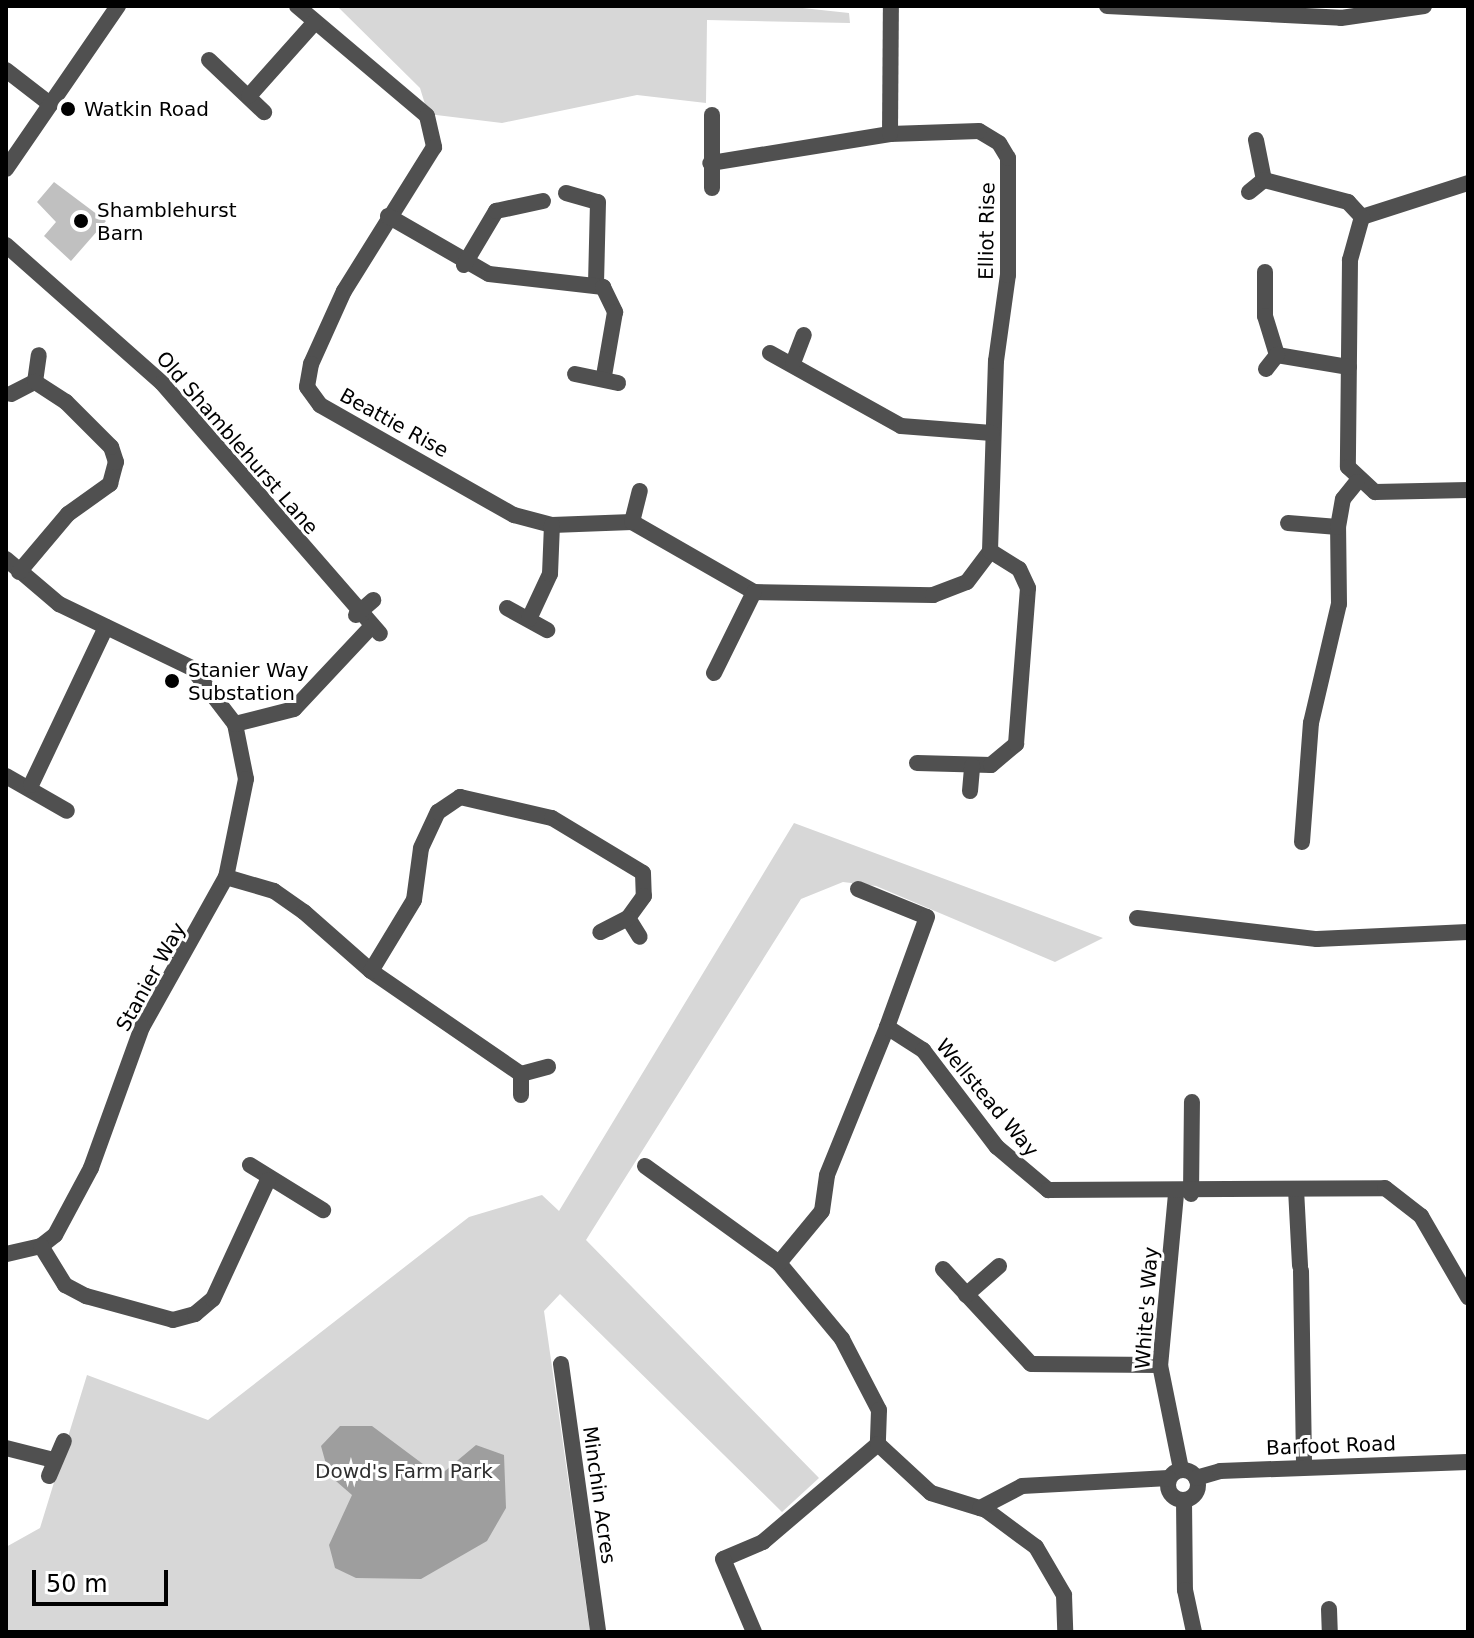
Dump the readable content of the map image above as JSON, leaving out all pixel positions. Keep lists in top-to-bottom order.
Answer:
{
  "streets": {
    "street": [
      "Elliot Rise",
      "Beattie Rise",
      "Old Shamblehurst Lane",
      "Stanier Way",
      "Wellstead Way",
      "White's Way",
      "Barfoot Road",
      "Minchin Acres"
    ]
  },
  "crossings": [
    ["Old Shamblehurst Lane", "Stanier Way"],
    ["Wellstead Way", "White's Way"],
    ["White's Way", "Barfoot Road"]
  ],
  "parks": ["Dowd's Farm Park"],
  "places": ["Watkin Road", "Shamblehurst Barn", "Stanier Way Substation"],
  "scale_bar": "50 m"
}
